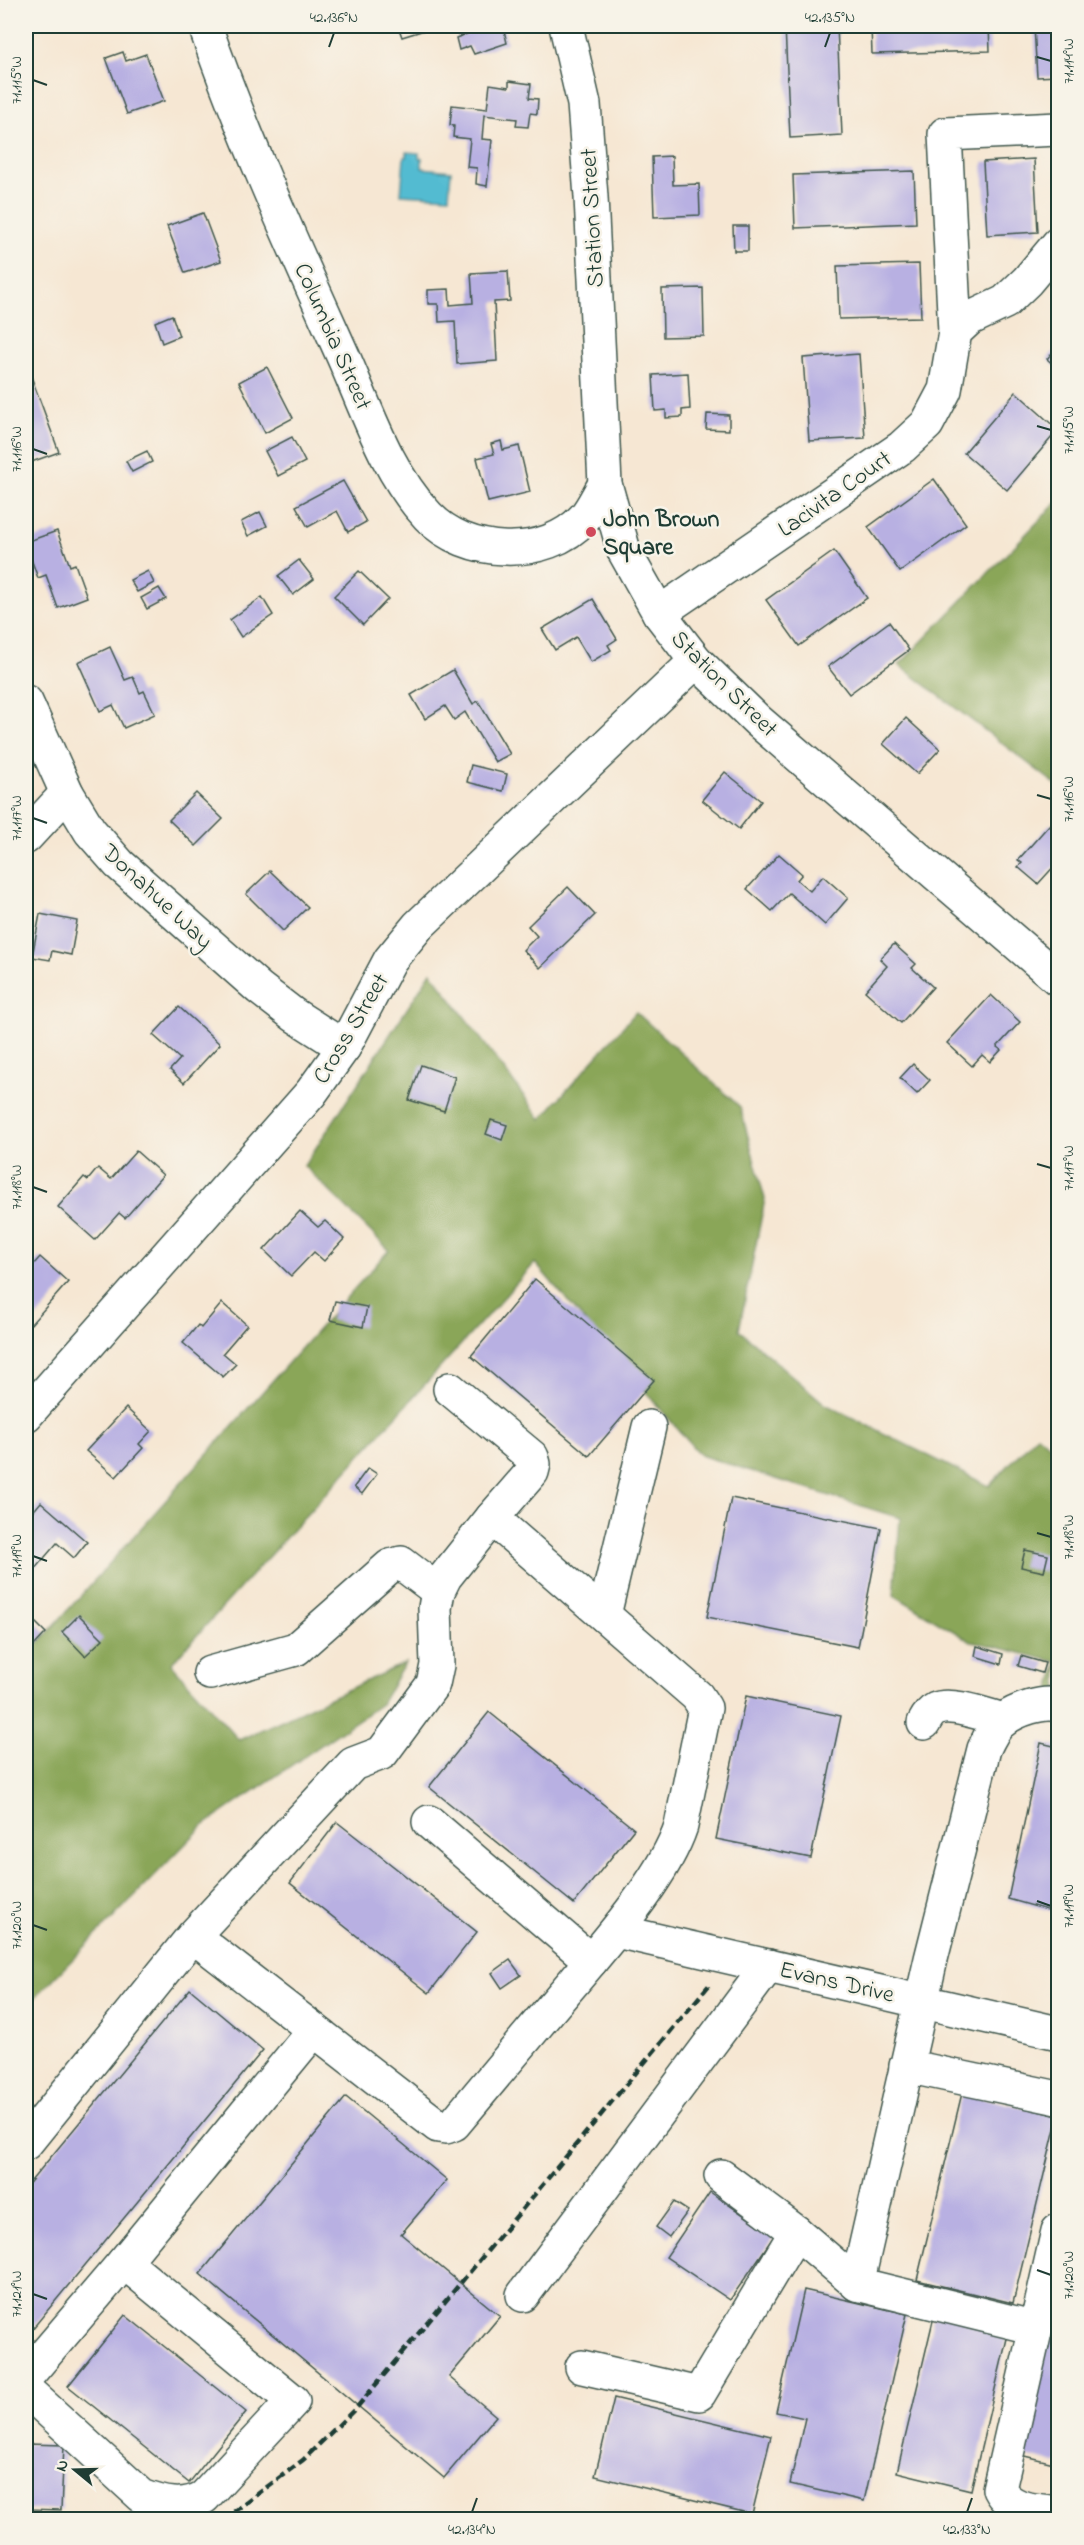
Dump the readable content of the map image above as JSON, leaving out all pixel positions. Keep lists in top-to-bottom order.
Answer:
{
  "streets": {
    "street": [
      "Station Street",
      "Columbia Street",
      "Lacivita Court",
      "Donahue Way",
      "Cross Street",
      "Evans Drive"
    ]
  },
  "crossings": [
    ["Station Street", "Columbia Street"],
    ["Station Street", "Lacivita Court"],
    ["Station Street", "Cross Street"],
    ["Donahue Way", "Cross Street"]
  ],
  "places": ["John Brown Square"],
  "north": "left",
  "coordinates": [
    "42.136°N",
    "42.135°N",
    "71.114°W",
    "71.115°W",
    "71.116°W",
    "71.117°W",
    "71.118°W",
    "71.119°W",
    "71.120°W",
    "71.121°W",
    "42.134°N",
    "42.133°N"
  ]
}
